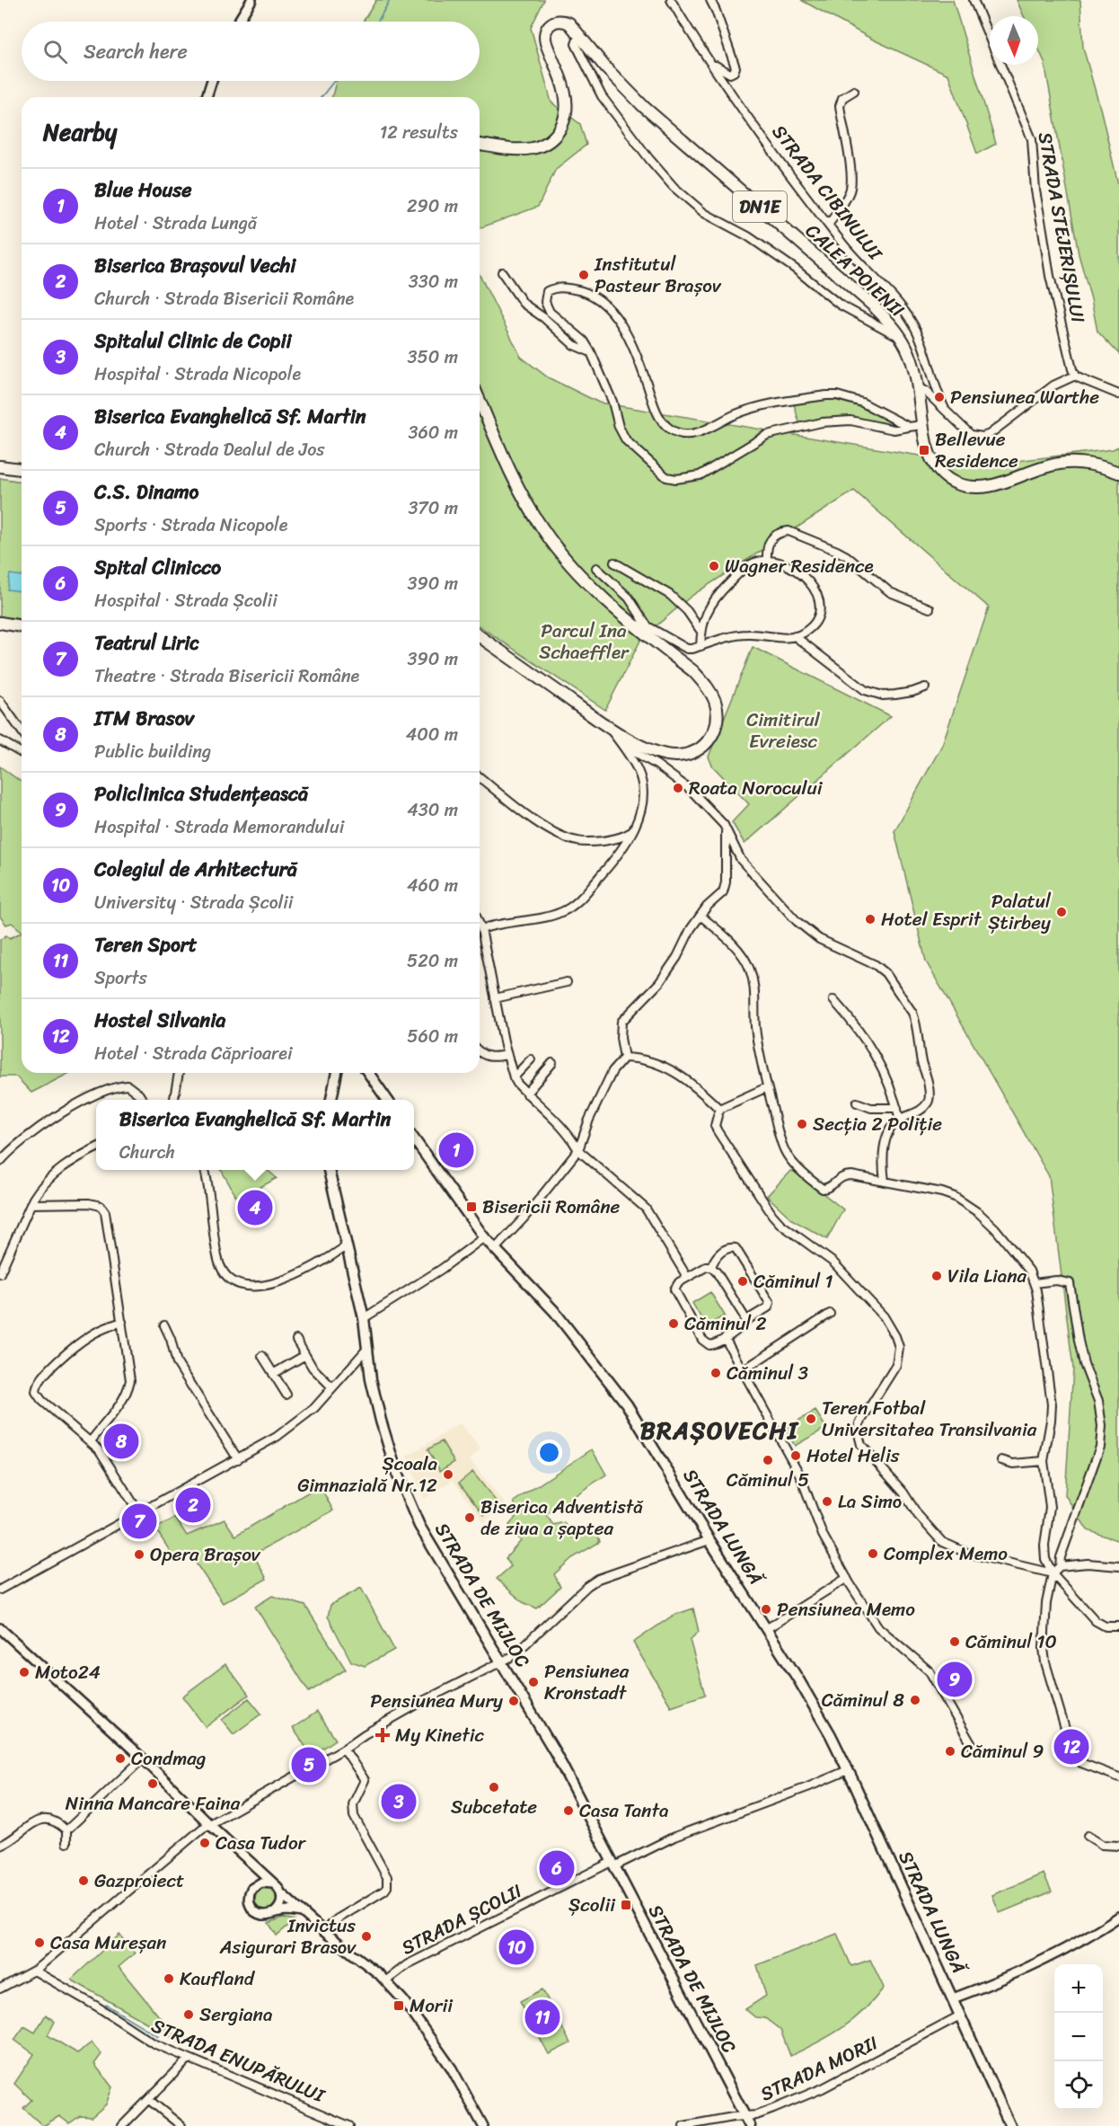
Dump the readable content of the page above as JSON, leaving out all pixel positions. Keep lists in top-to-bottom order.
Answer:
{
  "streets": {
    "main road": [
      "DN1E",
      "CALEA POIENII",
      "STRADA LUNGĂ",
      "STRADA DE MIJLOC"
    ],
    "street": [
      "STRADA CIBINULUI",
      "STRADA STEJERIȘULUI",
      "STRADA ȘCOLII",
      "STRADA ENUPĂRULUI",
      "STRADA MORII"
    ]
  },
  "crossings": [
    ["STRADA LUNGĂ", "STRADA ȘCOLII"],
    ["STRADA LUNGĂ", "STRADA MORII"],
    ["STRADA DE MIJLOC", "STRADA ȘCOLII"],
    ["STRADA DE MIJLOC", "STRADA MORII"]
  ],
  "districts": ["BRAȘOVECHI"],
  "parks": ["Parcul Ina Schaeffler", "Cimitirul Evreiesc"],
  "places": {
    "other": [
      "Institutul Pasteur Brașov",
      "Pensiunea Warthe",
      "Wagner Residence",
      "Roata Norocului",
      "Palatul Știrbey",
      "Hotel Esprit",
      "Secția 2 Poliție",
      "Vila Liana",
      "Căminul 1",
      "Căminul 2",
      "Căminul 3",
      "Teren Fotbal Universitatea Transilvania",
      "Hotel Helis",
      "Căminul 5",
      "Școala Gimnazială Nr.12",
      "La Simo",
      "Biserica Adventistă de ziua a șaptea",
      "Complex Memo",
      "Opera Brașov",
      "Pensiunea Memo",
      "Căminul 10",
      "Moto24",
      "Pensiunea Kronstadt",
      "Căminul 8",
      "Pensiunea Mury",
      "Căminul 9",
      "Condmag",
      "Ninna Mancare Faina",
      "Subcetate",
      "Casa Tanta",
      "Casa Tudor",
      "Gazproiect",
      "Invictus Asigurari Brasov",
      "Casa Mureșan",
      "Kaufland",
      "Sergiana"
    ],
    "transit": [
      "Bellevue Residence",
      "Bisericii Române",
      "Școlii",
      "Morii"
    ],
    "health": ["My Kinetic"]
  },
  "north": "bottom",
  "page": {
    "search": "Search here",
    "heading": ["Nearby", "12 results"],
    "list": [
      {
        "mark": "1",
        "name": "Blue House",
        "note": "Hotel · Strada Lungă",
        "value": "290 m"
      },
      {
        "mark": "2",
        "name": "Biserica Brașovul Vechi",
        "note": "Church · Strada Bisericii Române",
        "value": "330 m"
      },
      {
        "mark": "3",
        "name": "Spitalul Clinic de Copii",
        "note": "Hospital · Strada Nicopole",
        "value": "350 m"
      },
      {
        "mark": "4",
        "name": "Biserica Evanghelică Sf. Martin",
        "note": "Church · Strada Dealul de Jos",
        "value": "360 m"
      },
      {
        "mark": "5",
        "name": "C.S. Dinamo",
        "note": "Sports · Strada Nicopole",
        "value": "370 m"
      },
      {
        "mark": "6",
        "name": "Spital Clinicco",
        "note": "Hospital · Strada Școlii",
        "value": "390 m"
      },
      {
        "mark": "7",
        "name": "Teatrul Liric",
        "note": "Theatre · Strada Bisericii Române",
        "value": "390 m"
      },
      {
        "mark": "8",
        "name": "ITM Brasov",
        "note": "Public building",
        "value": "400 m"
      },
      {
        "mark": "9",
        "name": "Policlinica Studențească",
        "note": "Hospital · Strada Memorandului",
        "value": "430 m"
      },
      {
        "mark": "10",
        "name": "Colegiul de Arhitectură",
        "note": "University · Strada Școlii",
        "value": "460 m"
      },
      {
        "mark": "11",
        "name": "Teren Sport",
        "note": "Sports",
        "value": "520 m"
      },
      {
        "mark": "12",
        "name": "Hostel Silvania",
        "note": "Hotel · Strada Căprioarei",
        "value": "560 m"
      }
    ],
    "popup": ["Biserica Evanghelică Sf. Martin", "Church"],
    "pins": [
      "1",
      "4",
      "8",
      "2",
      "7",
      "9",
      "12",
      "5",
      "3",
      "6",
      "10",
      "11"
    ],
    "map_buttons": ["+", "−"]
  }
}
